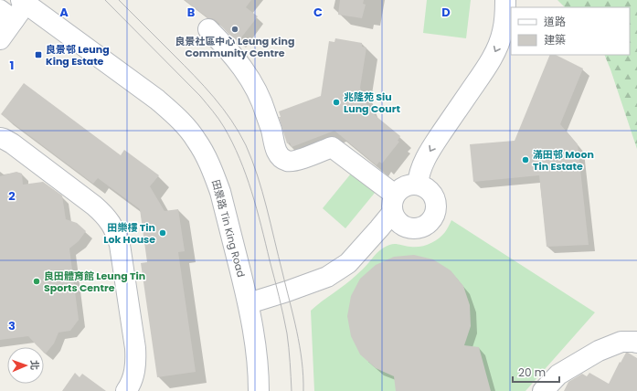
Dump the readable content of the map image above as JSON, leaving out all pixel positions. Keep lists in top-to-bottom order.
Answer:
{
  "streets": {
    "street": ["田景路 Tin King Road"]
  },
  "places": {
    "other": [
      "良景社區中心 Leung King Community Centre",
      "兆隆苑 Siu Lung Court",
      "滿田邨 Moon Tin Estate",
      "田樂樓 Tin Lok House",
      "良田體育館 Leung Tin Sports Centre"
    ],
    "transit": ["良景邨 Leung King Estate"]
  },
  "legend": ["道路", "建築"],
  "scale_bar": "20 m",
  "north": "right",
  "grid": {
    "columns": [
      "A",
      "B",
      "C",
      "D"
    ],
    "rows": ["1", "2", "3"]
  }
}
